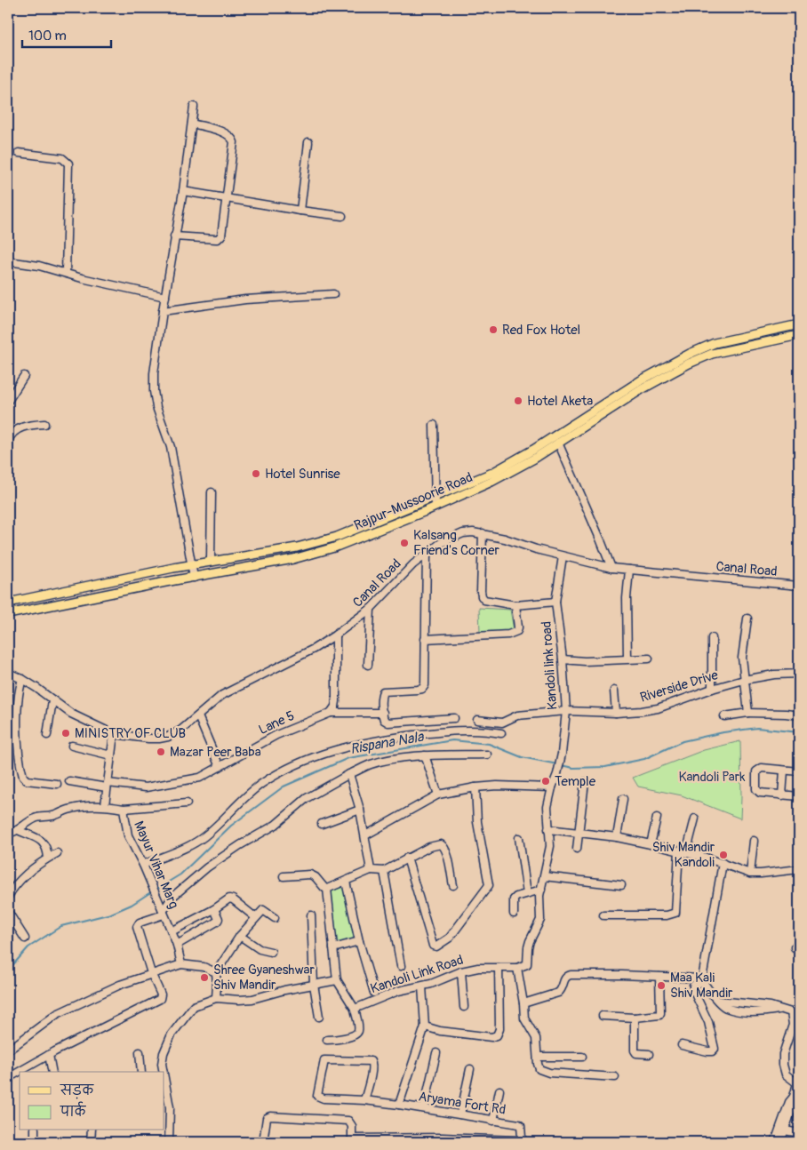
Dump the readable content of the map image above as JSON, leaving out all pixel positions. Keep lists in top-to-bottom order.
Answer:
{
  "streets": {
    "main road": ["Rajpur-Mussoorie Road"],
    "street": [
      "Canal Road",
      "Kandoli link road",
      "Riverside Drive",
      "Lane 5",
      "Mayur Vihar Marg",
      "Kandoli Link Road",
      "Aryama Fort Rd"
    ]
  },
  "crossings": [
    ["Canal Road", "Kandoli link road"],
    ["Kandoli link road", "Riverside Drive"]
  ],
  "water": ["Rispana Nala"],
  "parks": ["Kandoli Park"],
  "places": [
    "Red Fox Hotel",
    "Hotel Aketa",
    "Hotel Sunrise",
    "Kalsang Friend's Corner",
    "MINISTRY OF CLUB",
    "Mazar Peer Baba",
    "Temple",
    "Shiv Mandir Kandoli",
    "Shree Gyaneshwar Shiv Mandir",
    "Maa Kali Shiv Mandir"
  ],
  "legend": ["सड़क", "पार्क"],
  "scale_bar": "100 m"
}
